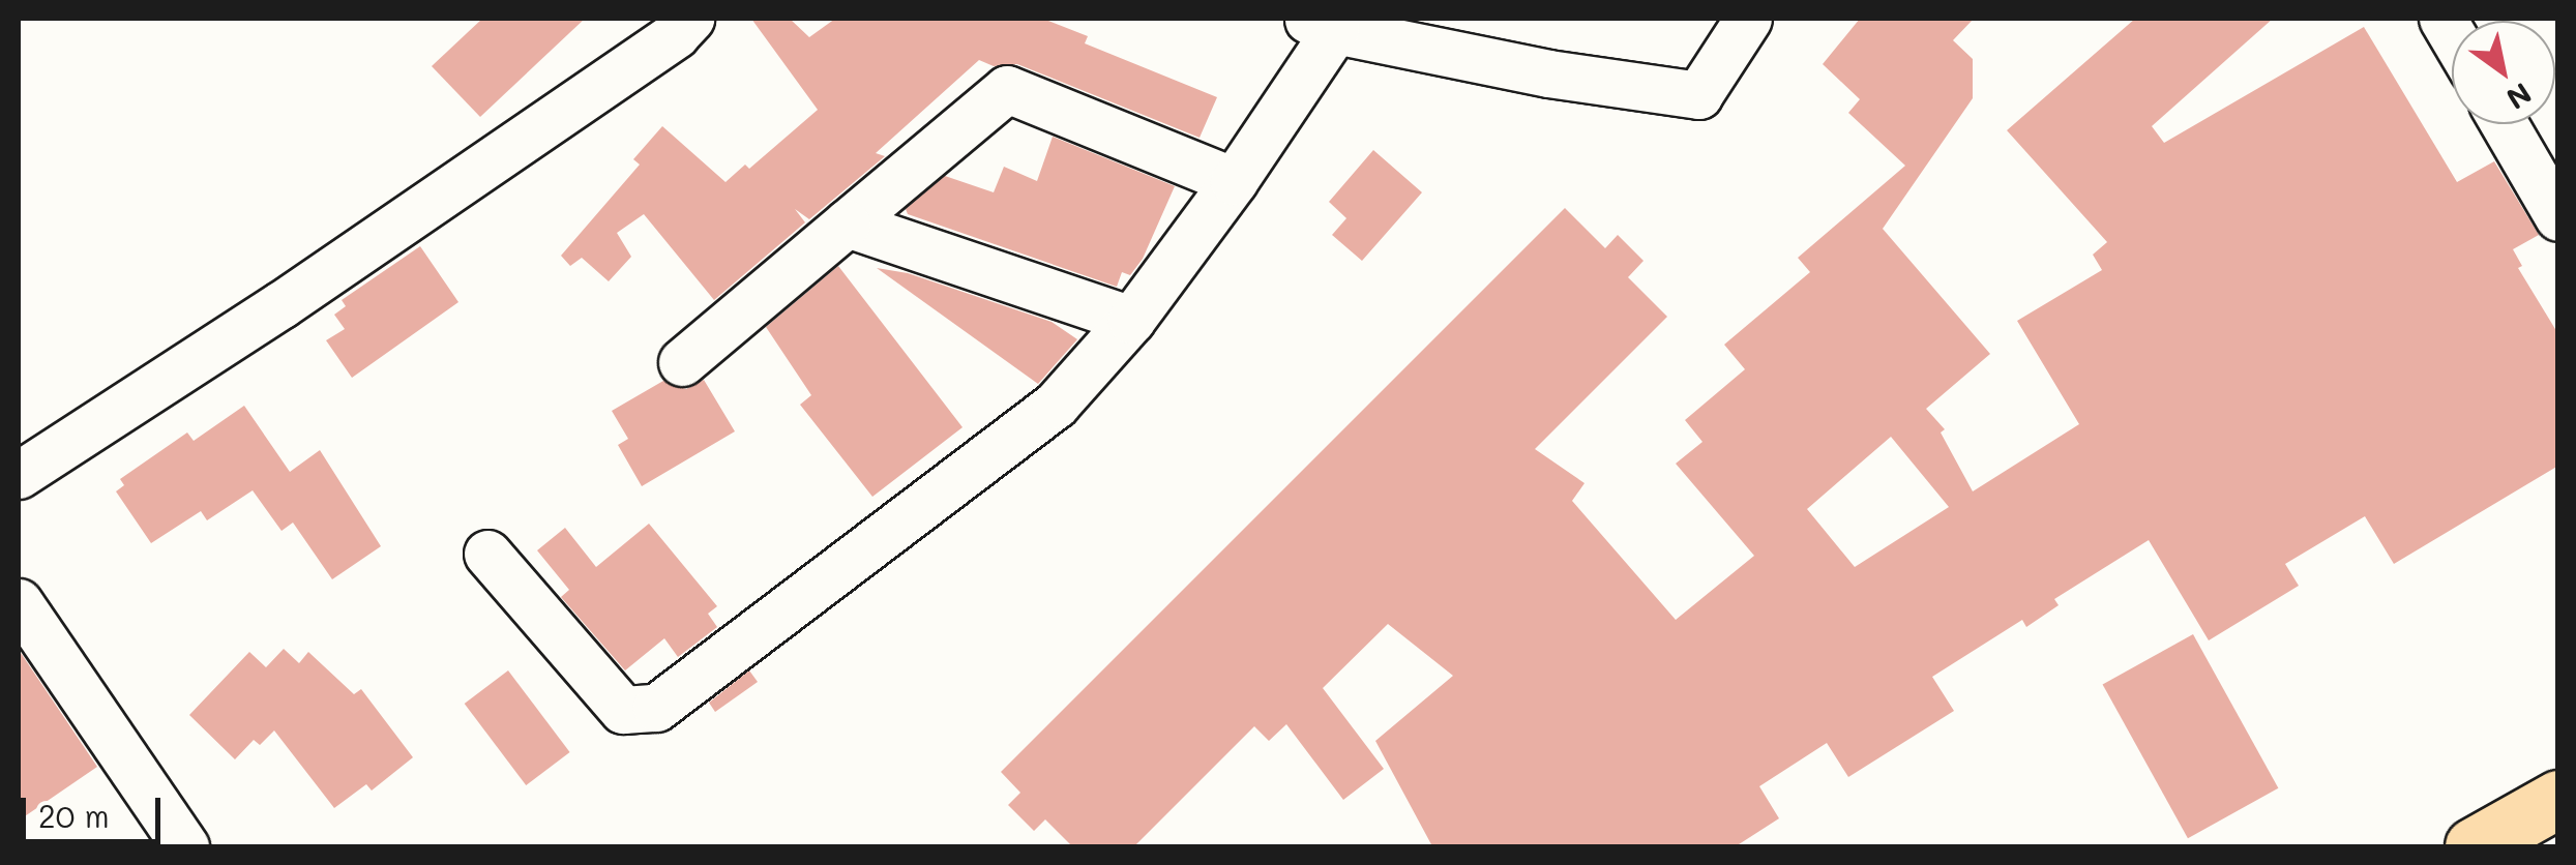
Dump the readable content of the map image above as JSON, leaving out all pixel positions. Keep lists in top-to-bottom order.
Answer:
{
  "scale_bar": "20 m",
  "north": "bottom right"
}
